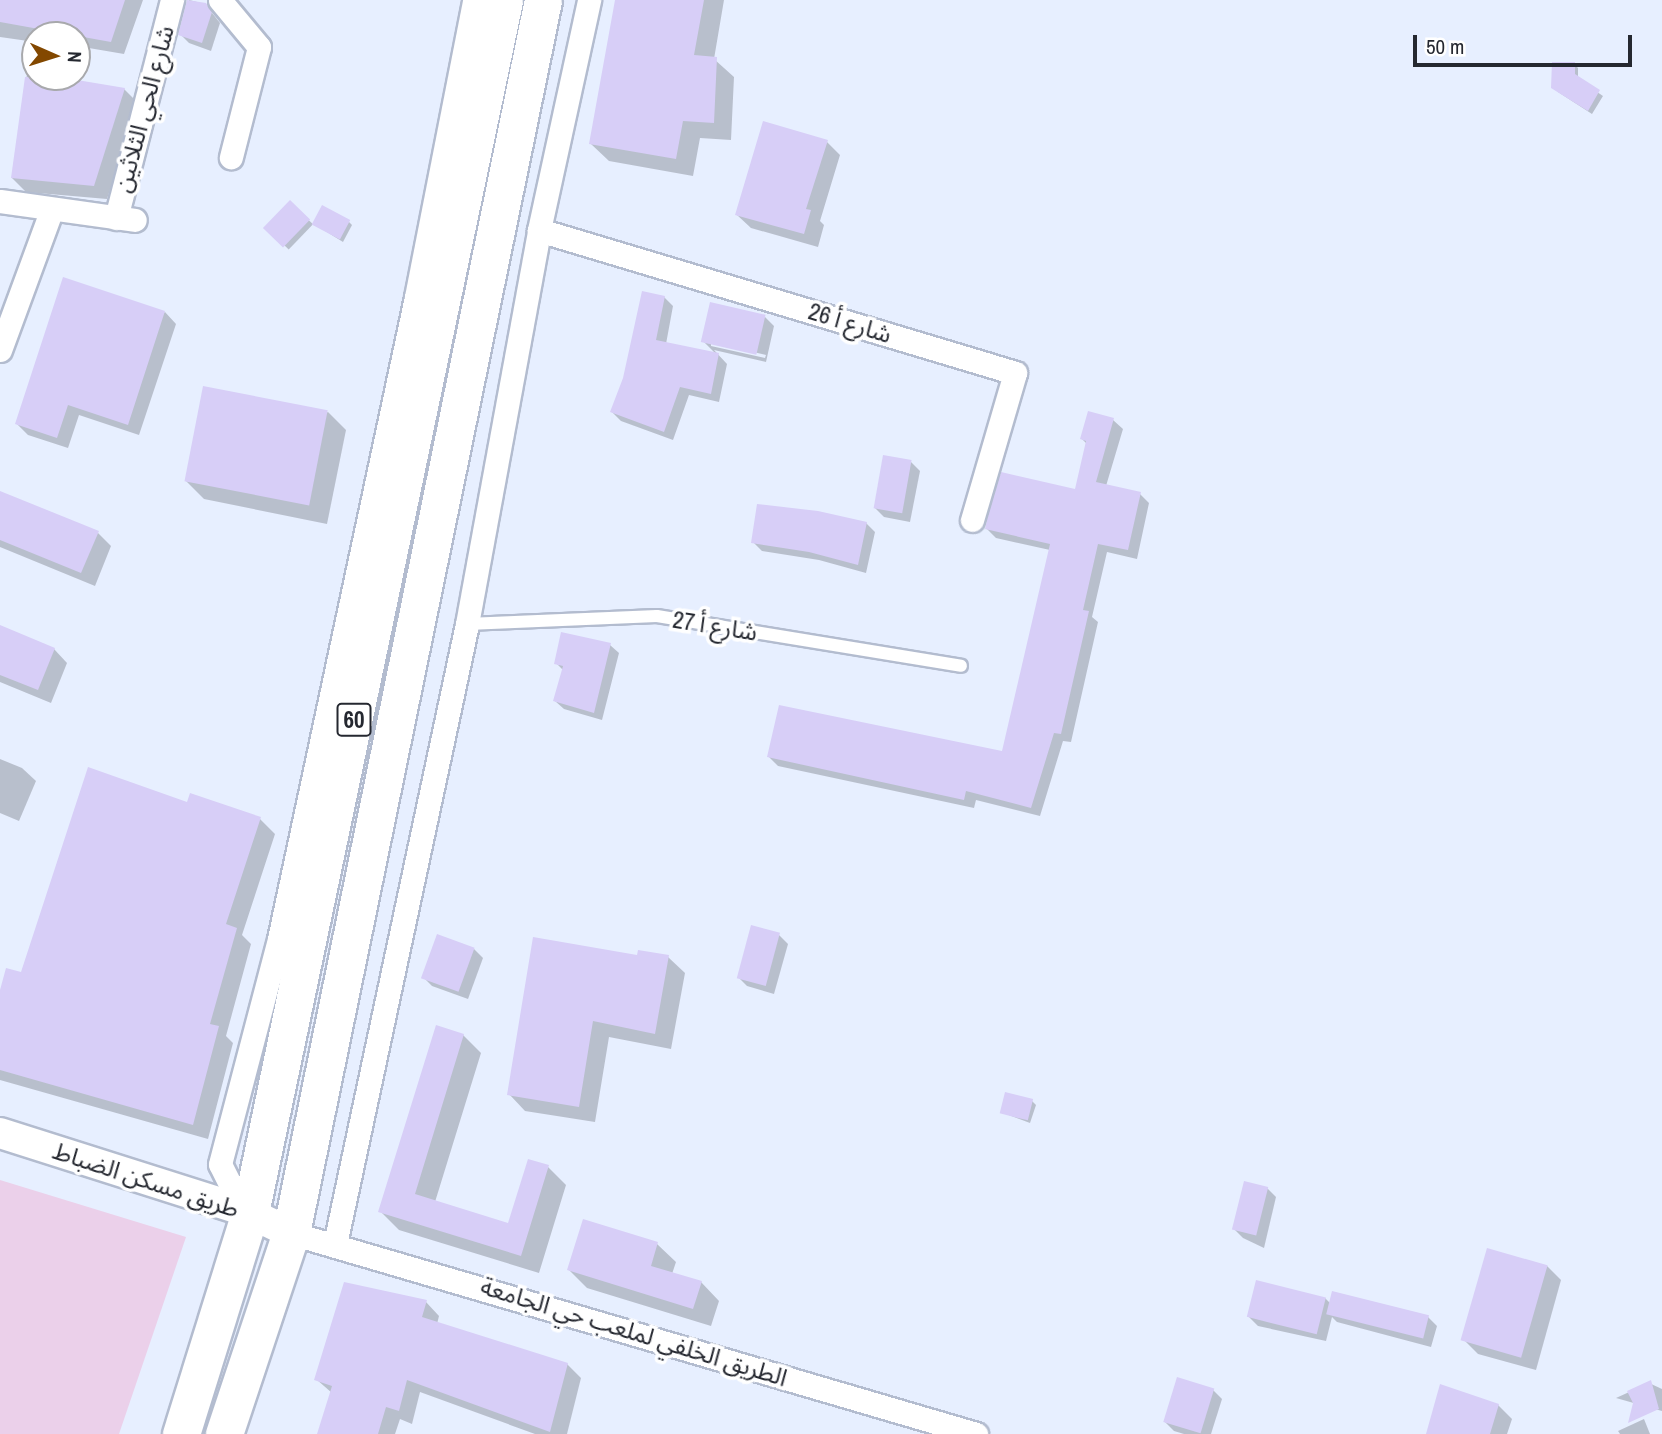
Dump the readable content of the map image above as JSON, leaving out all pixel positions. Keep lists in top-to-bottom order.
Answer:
{
  "streets": {
    "main road": ["60"],
    "street": [
      "شارع الحي الثلاثين",
      "شارع أ 26",
      "طريق مسكن الضباط",
      "الطريق الخلفي لملعب حي الجامعة"
    ],
    "lane": ["شارع أ 27"]
  },
  "crossings": [
    ["60", "طريق مسكن الضباط"],
    ["60", "الطريق الخلفي لملعب حي الجامعة"],
    ["طريق مسكن الضباط", "الطريق الخلفي لملعب حي الجامعة"]
  ],
  "scale_bar": "50 m",
  "north": "right"
}
